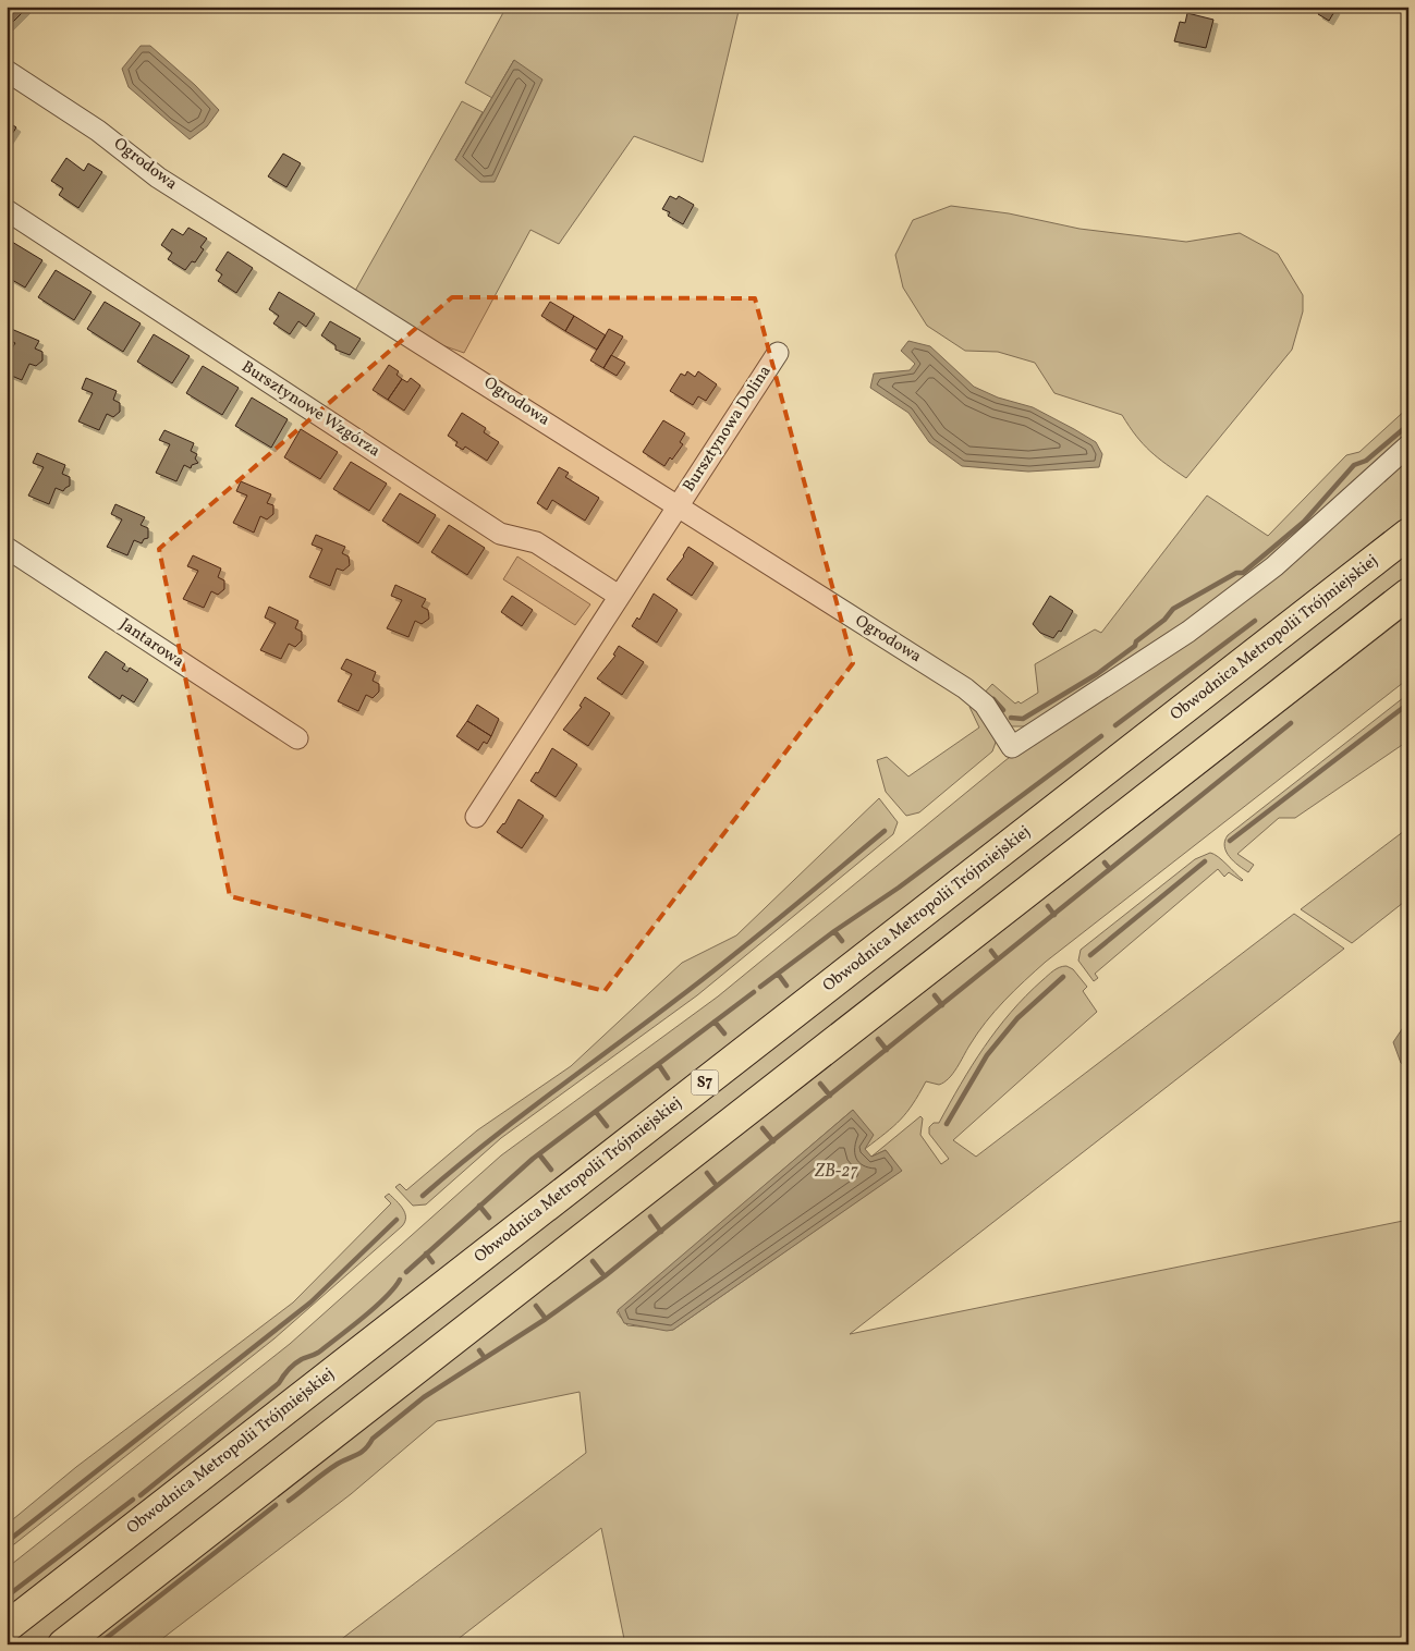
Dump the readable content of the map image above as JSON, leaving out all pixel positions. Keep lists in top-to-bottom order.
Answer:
{
  "streets": {
    "highway": ["Obwodnica Metropolii Trójmiejskiej", "S7"],
    "street": [
      "Ogrodowa",
      "Bursztynowe Wzgórza",
      "Bursztynowa Dolina",
      "Jantarowa"
    ]
  },
  "crossings": [
    ["Ogrodowa", "Bursztynowa Dolina"]
  ],
  "water": ["ZB-27"]
}
